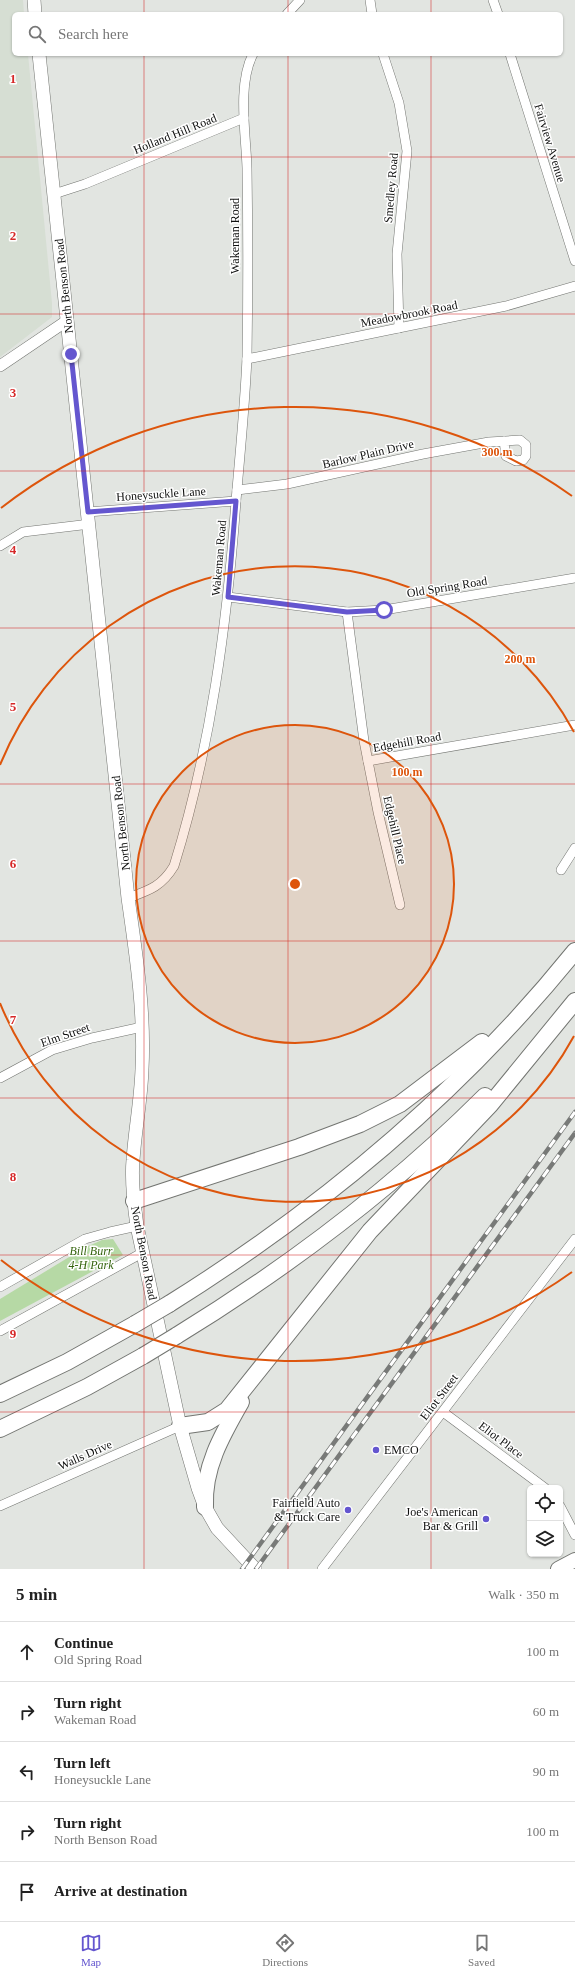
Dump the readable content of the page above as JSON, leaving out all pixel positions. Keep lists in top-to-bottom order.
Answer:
{
  "streets": {
    "main road": ["North Benson Road"],
    "street": [
      "Holland Hill Road",
      "Fairview Avenue",
      "Smedley Road",
      "Wakeman Road",
      "Meadowbrook Road",
      "Barlow Plain Drive",
      "Honeysuckle Lane",
      "Old Spring Road",
      "Edgehill Road",
      "Edgehill Place",
      "Elm Street",
      "Eliot Street",
      "Eliot Place",
      "Walls Drive"
    ]
  },
  "crossings": [
    ["Holland Hill Road", "Wakeman Road"],
    ["Holland Hill Road", "North Benson Road"],
    ["Smedley Road", "Meadowbrook Road"],
    ["Wakeman Road", "North Benson Road"],
    ["Wakeman Road", "Meadowbrook Road"],
    ["Wakeman Road", "Barlow Plain Drive"],
    ["Wakeman Road", "Honeysuckle Lane"],
    ["Wakeman Road", "Old Spring Road"],
    ["North Benson Road", "Honeysuckle Lane"],
    ["North Benson Road", "Elm Street"],
    ["North Benson Road", "Walls Drive"],
    ["Old Spring Road", "Edgehill Road"],
    ["Edgehill Road", "Edgehill Place"],
    ["Eliot Street", "Eliot Place"]
  ],
  "parks": ["Bill Burr 4-H Park"],
  "places": ["EMCO", "Fairfield Auto & Truck Care", "Joe's American Bar & Grill"],
  "page": {
    "search": "Search here",
    "heading": ["5 min", "Walk · 350 m"],
    "list": [
      ["Continue", "Old Spring Road", "100 m"],
      ["Turn right", "Wakeman Road", "60 m"],
      ["Turn left", "Honeysuckle Lane", "90 m"],
      ["Turn right", "North Benson Road", "100 m"],
      "Arrive at destination"
    ],
    "nav": ["Map", "Directions", "Saved"]
  },
  "grid": {
    "rows": [
      "1",
      "2",
      "3",
      "4",
      "5",
      "6",
      "7",
      "8",
      "9"
    ]
  },
  "rings": ["300 m", "200 m", "100 m"]
}
